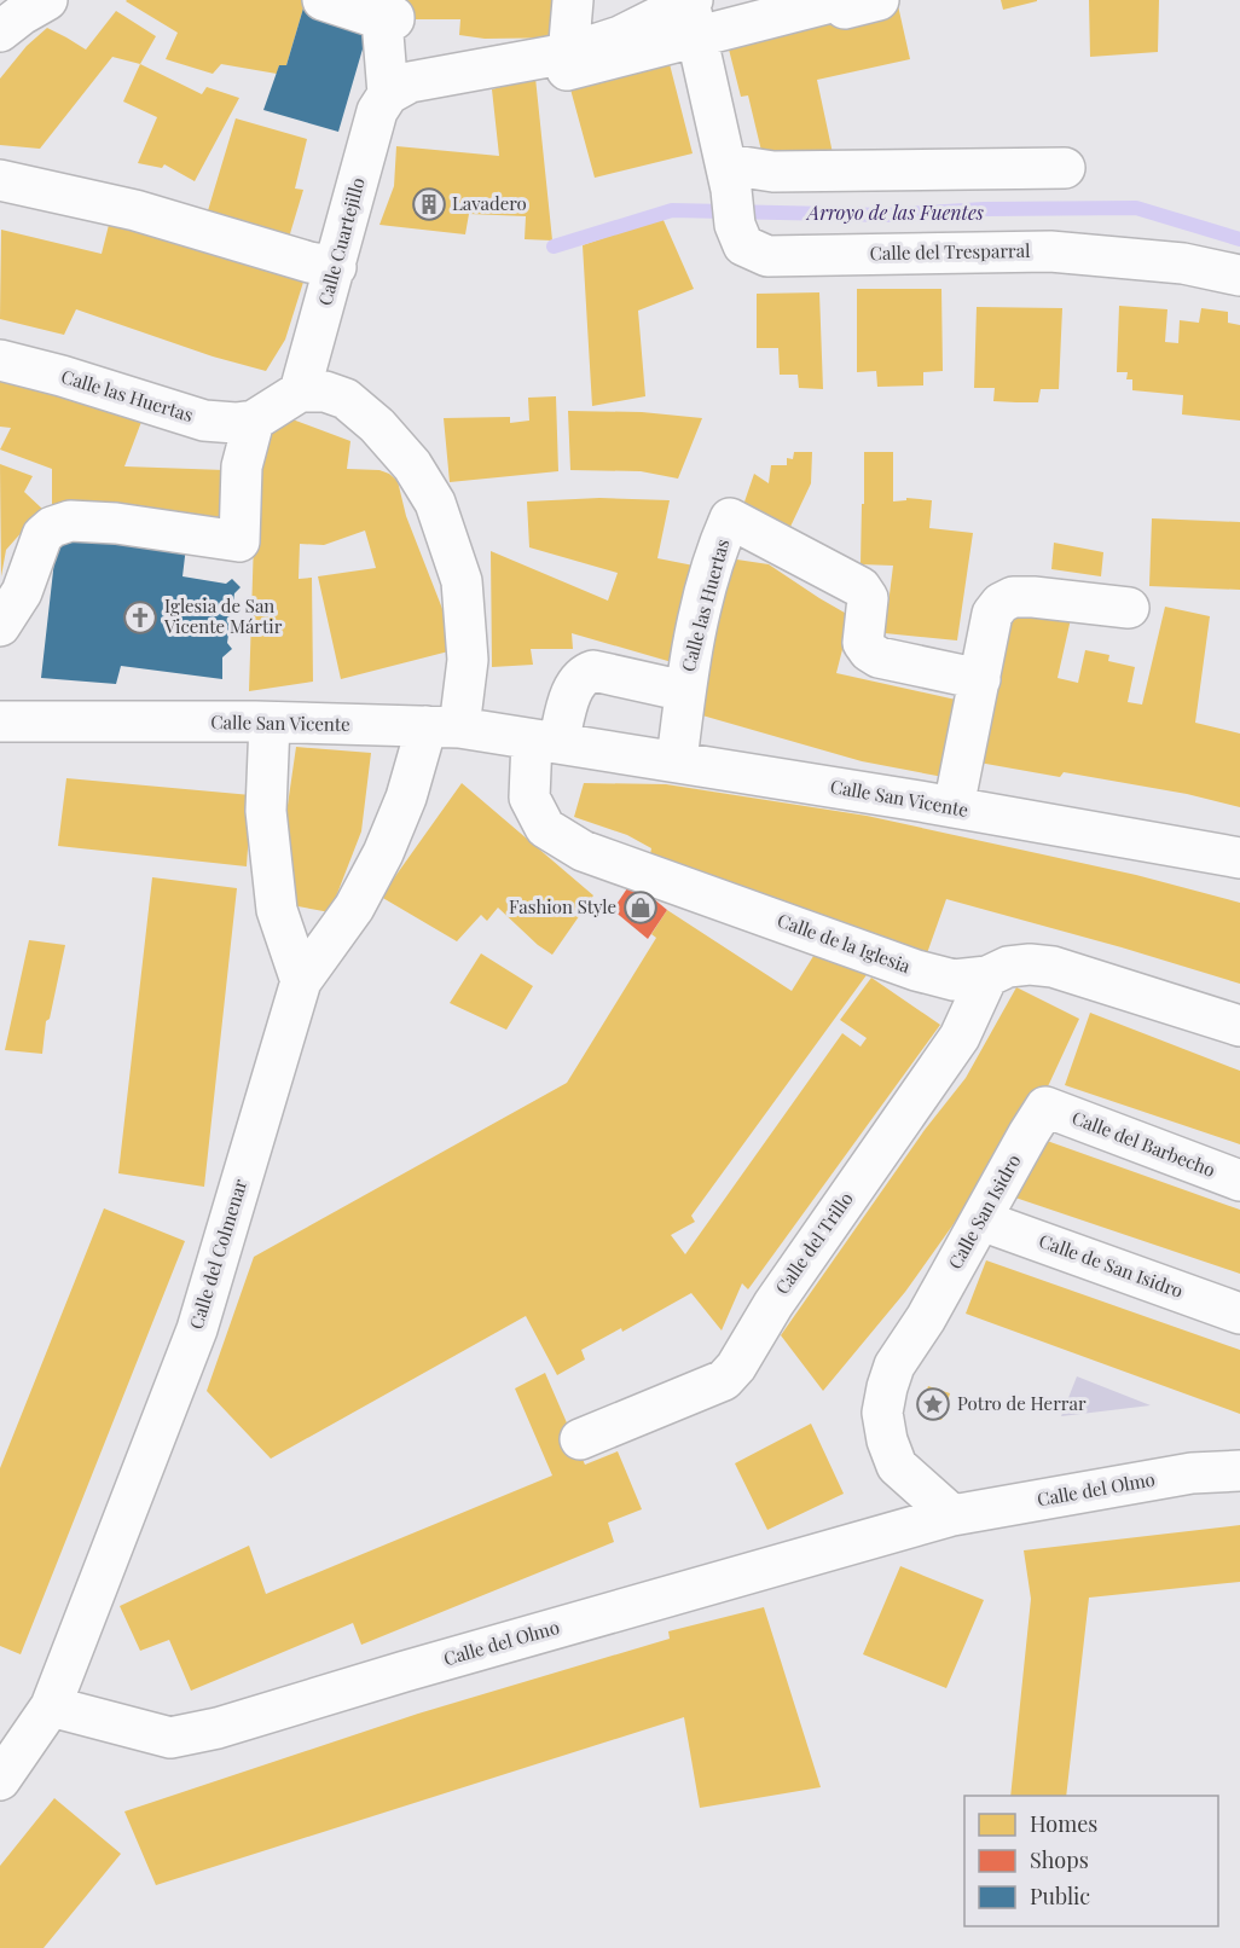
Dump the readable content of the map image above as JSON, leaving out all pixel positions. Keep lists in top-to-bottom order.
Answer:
{
  "streets": {
    "street": [
      "Calle Cuartejillo",
      "Calle del Tresparral",
      "Calle las Huertas",
      "Calle San Vicente",
      "Calle de la Iglesia",
      "Calle del Barbecho",
      "Calle San Isidro",
      "Calle del Trillo",
      "Calle del Colmenar",
      "Calle de San Isidro",
      "Calle del Olmo"
    ]
  },
  "crossings": [
    ["Calle las Huertas", "Calle San Vicente"],
    ["Calle San Vicente", "Calle de la Iglesia"],
    ["Calle San Vicente", "Calle del Colmenar"],
    ["Calle de la Iglesia", "Calle del Trillo"],
    ["Calle del Barbecho", "Calle San Isidro"],
    ["Calle San Isidro", "Calle de San Isidro"],
    ["Calle San Isidro", "Calle del Olmo"],
    ["Calle del Colmenar", "Calle del Olmo"]
  ],
  "water": ["Arroyo de las Fuentes"],
  "places": {
    "building": ["Lavadero"],
    "church": ["Iglesia de San Vicente Mártir"],
    "shop": ["Fashion Style"],
    "place": ["Potro de Herrar"]
  },
  "legend": ["Homes", "Shops", "Public"]
}
